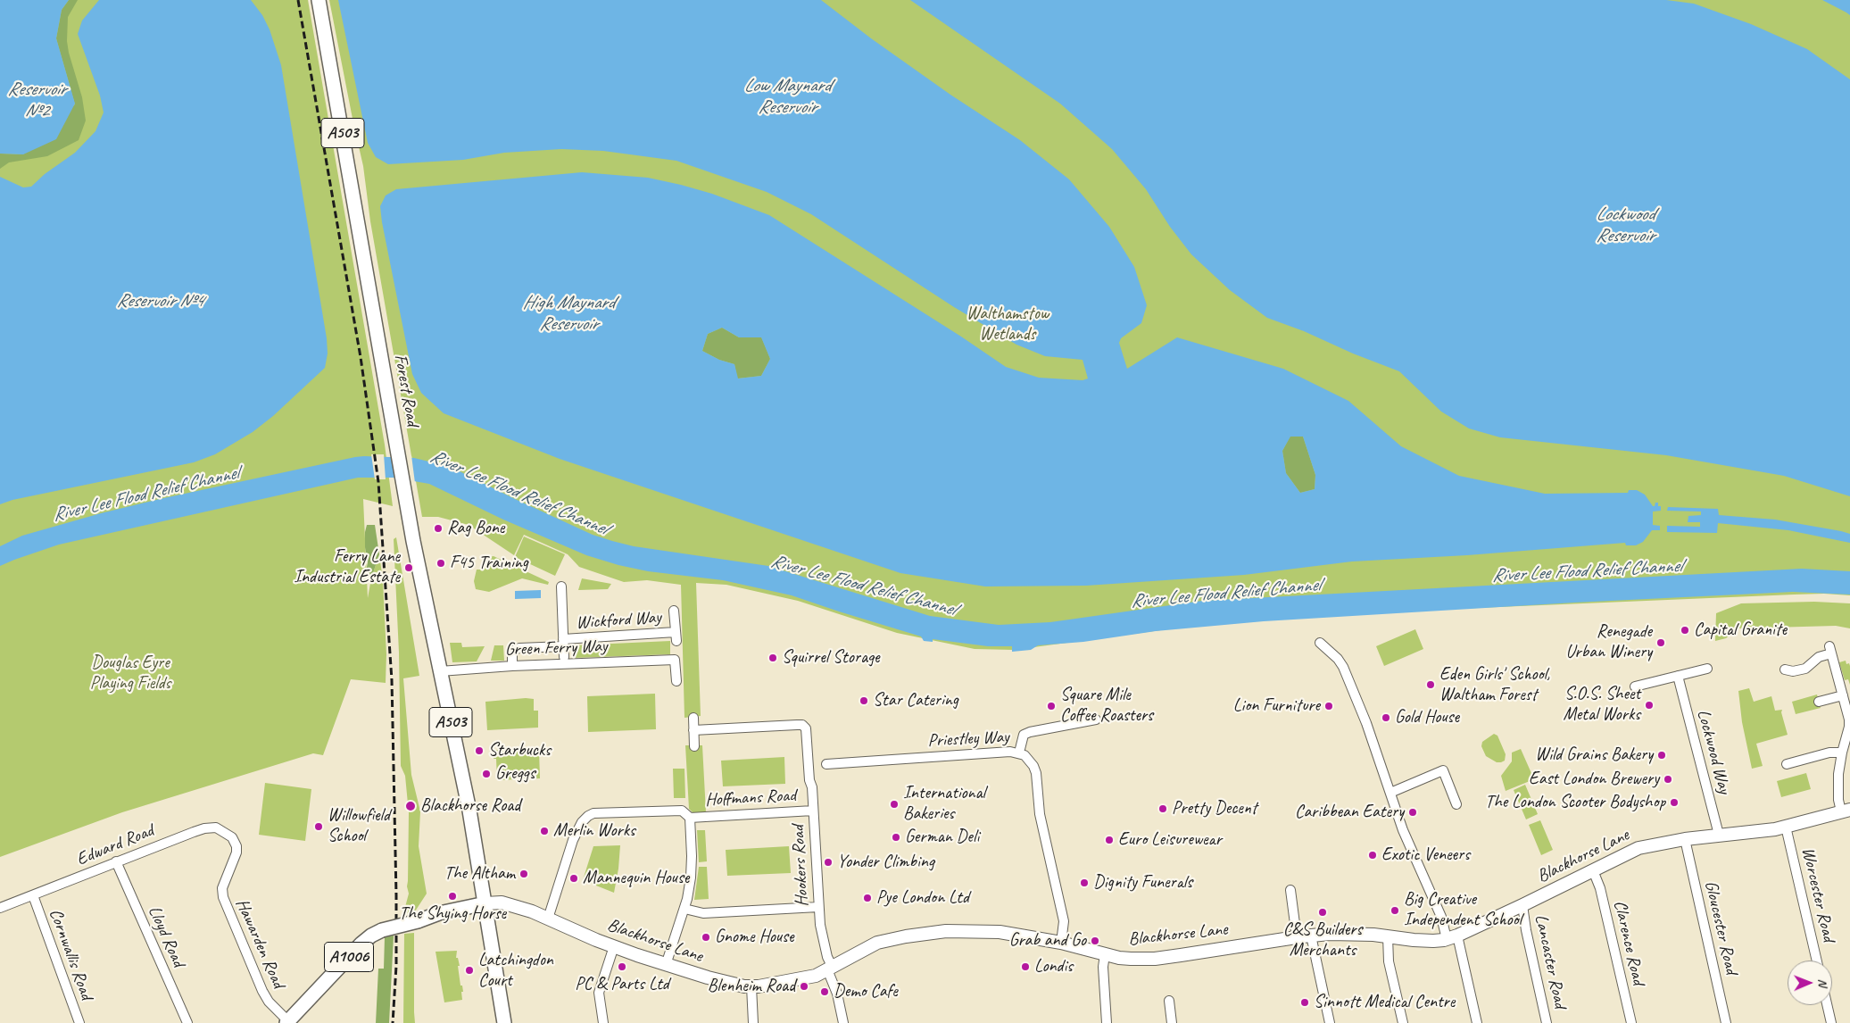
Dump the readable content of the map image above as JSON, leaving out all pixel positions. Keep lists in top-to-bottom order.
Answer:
{
  "streets": {
    "main road": [
      "A503",
      "Forest Road",
      "Blackhorse Lane",
      "A1006"
    ],
    "street": [
      "Wickford Way",
      "Green Ferry Way",
      "Priestley Way",
      "Lockwood Way",
      "Hoffmans Road",
      "Edward Road",
      "Hookers Road",
      "Worcester Road",
      "Gloucester Road",
      "Lloyd Road",
      "Clarence Road",
      "Hawarden Road",
      "Cornwallis Road",
      "Lancaster Road"
    ]
  },
  "crossings": [
    ["Forest Road", "Green Ferry Way"],
    ["Forest Road", "Blackhorse Lane"],
    ["Forest Road", "A1006"],
    ["Wickford Way", "Green Ferry Way"],
    ["Priestley Way", "Blackhorse Lane"],
    ["Lockwood Way", "Blackhorse Lane"],
    ["Hoffmans Road", "Hookers Road"],
    ["Edward Road", "Lloyd Road"],
    ["Edward Road", "Hawarden Road"],
    ["Edward Road", "Cornwallis Road"],
    ["Blackhorse Lane", "Hookers Road"],
    ["Blackhorse Lane", "Worcester Road"],
    ["Blackhorse Lane", "Gloucester Road"],
    ["Blackhorse Lane", "Clarence Road"],
    ["Blackhorse Lane", "A1006"],
    ["Blackhorse Lane", "Lancaster Road"],
    ["Hawarden Road", "A1006"]
  ],
  "water": [
    "Low Maynard Reservoir",
    "Reservoir №2",
    "Lockwood Reservoir",
    "Reservoir №4",
    "High Maynard Reservoir",
    "River Lee Flood Relief Channel"
  ],
  "parks": ["Walthamstow Wetlands", "Douglas Eyre Playing Fields"],
  "places": [
    "Rag Bone",
    "F45 Training",
    "Ferry Lane Industrial Estate",
    "Capital Granite",
    "Renegade Urban Winery",
    "Squirrel Storage",
    "Eden Girls' School, Waltham Forest",
    "Star Catering",
    "S.O.S. Sheet Metal Works",
    "Square Mile Coffee Roasters",
    "Lion Furniture",
    "Gold House",
    "Starbucks",
    "Wild Grains Bakery",
    "Greggs",
    "East London Brewery",
    "The London Scooter Bodyshop",
    "International Bakeries",
    "Blackhorse Road",
    "Pretty Decent",
    "Caribbean Eatery",
    "Willowfield School",
    "Merlin Works",
    "German Deli",
    "Euro Leisurewear",
    "Exotic Veneers",
    "Yonder Climbing",
    "The Altham",
    "Mannequin House",
    "Dignity Funerals",
    "The Shying Horse",
    "Pye London Ltd",
    "Big Creative Independent School",
    "C&S Builders Merchants",
    "Gnome House",
    "Grab and Go",
    "PC & Parts Ltd",
    "Londis",
    "Latchingdon Court",
    "Blenheim Road",
    "Demo Cafe",
    "Sinnott Medical Centre"
  ],
  "north": "right"
}
